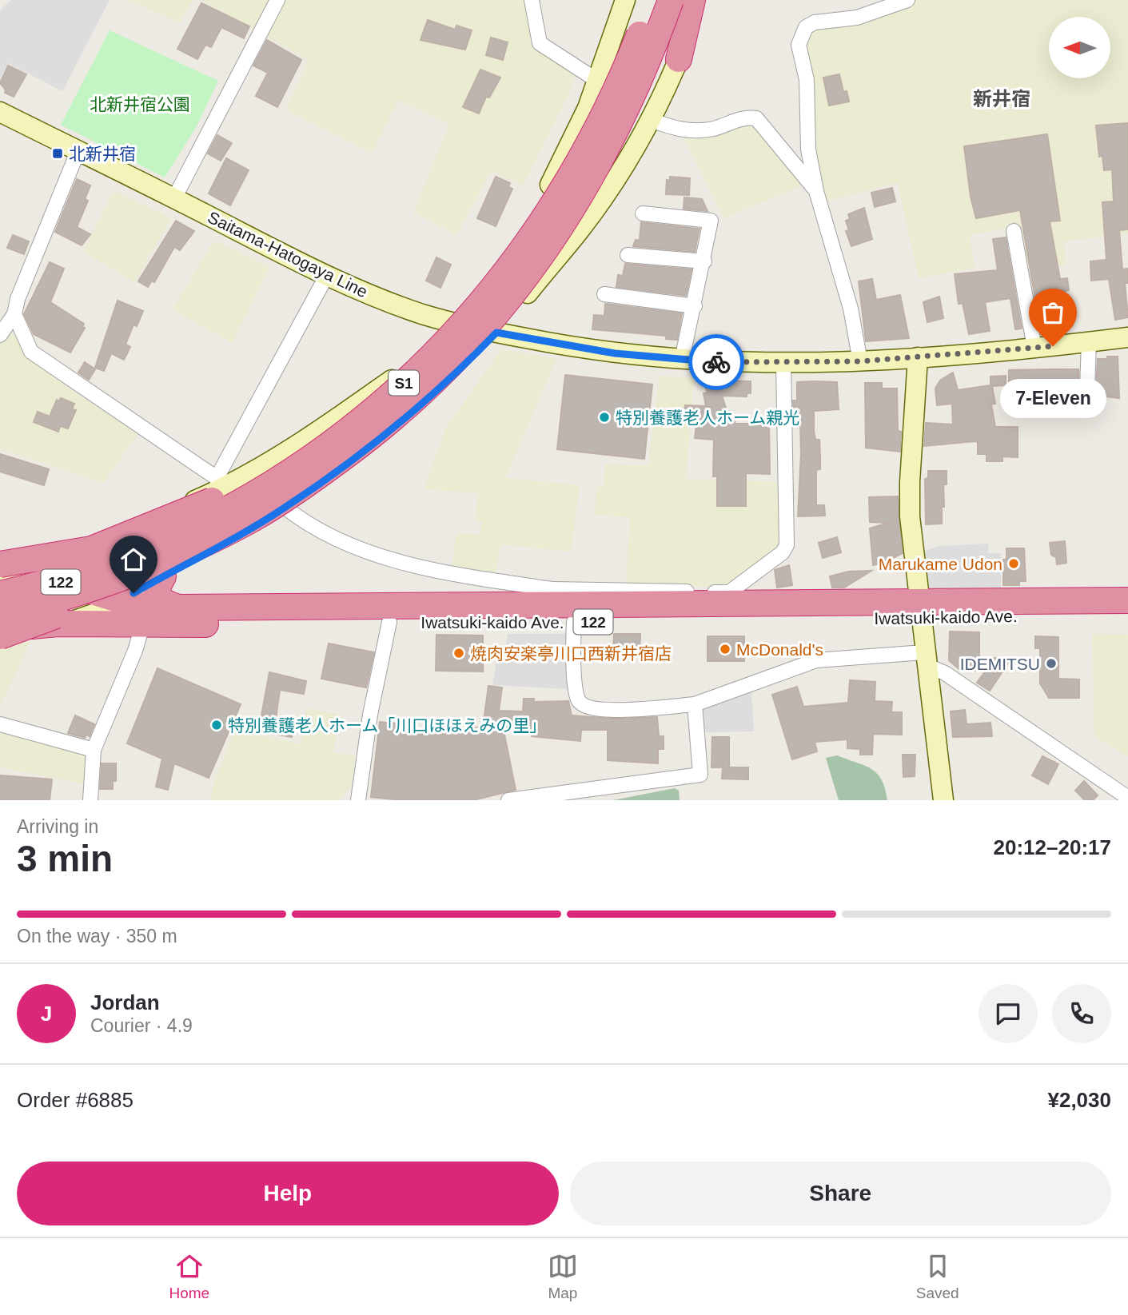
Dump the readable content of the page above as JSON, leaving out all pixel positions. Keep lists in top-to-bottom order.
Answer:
{
  "streets": {
    "highway": ["S1", "122", "Iwatsuki-kaido Ave."],
    "main road": ["Saitama-Hatogaya Line"]
  },
  "crossings": [
    ["122", "Iwatsuki-kaido Ave."]
  ],
  "districts": ["新井宿"],
  "parks": ["北新井宿公園"],
  "places": {
    "transit": ["北新井宿"],
    "other": [
      "7-Eleven",
      "特別養護老人ホーム親光",
      "Marukame Udon",
      "McDonald's",
      "焼肉安楽亭川口西新井宿店",
      "IDEMITSU",
      "特別養護老人ホーム「川口ほほえみの里」"
    ]
  },
  "north": "left",
  "page": {
    "bubble": "7-Eleven",
    "heading": ["3 min", "Arriving in", "20:12–20:17"],
    "panel": [
      "Jordan",
      "Courier · 4.9",
      "Order #6885",
      "¥2,030"
    ],
    "bar": "On the way · 350 m",
    "round": "J",
    "buttons": ["Help", "Share"],
    "tabs": ["Home", "Map", "Saved"]
  }
}
